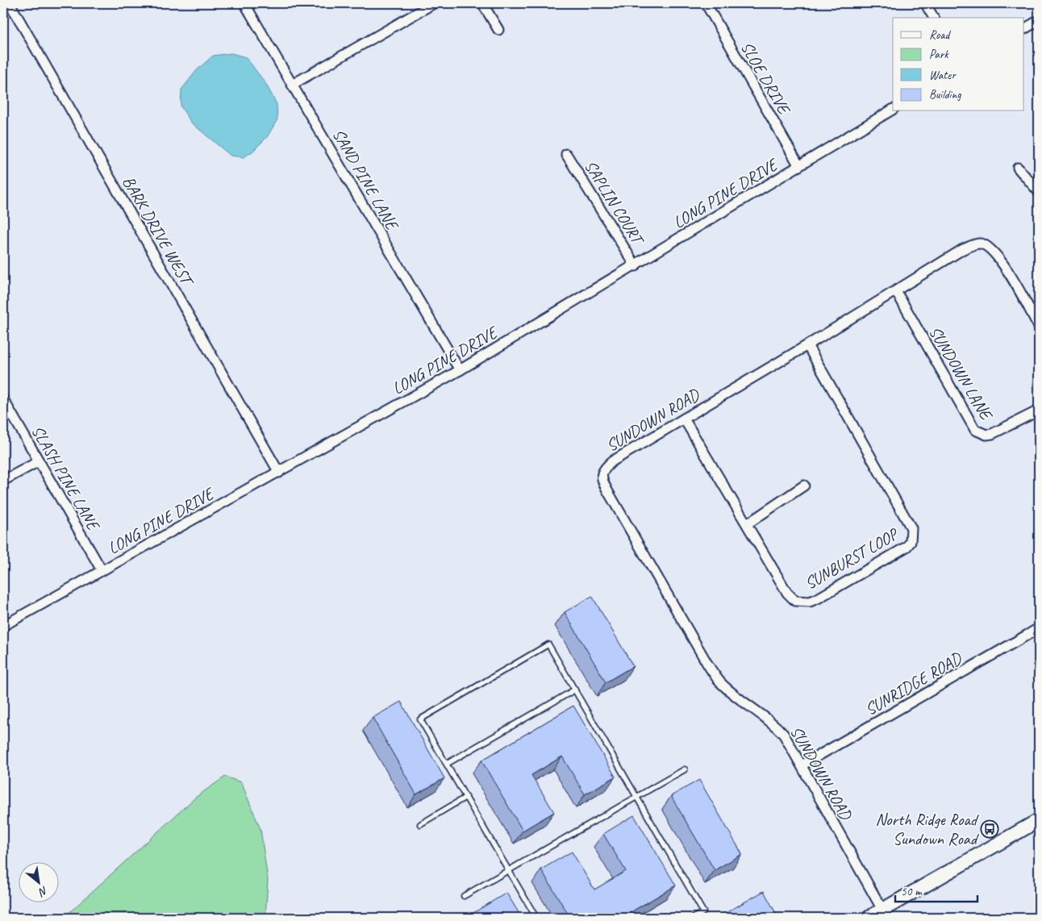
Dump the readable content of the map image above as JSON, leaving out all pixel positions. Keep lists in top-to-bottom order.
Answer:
{
  "streets": {
    "street": [
      "SLOE DRIVE",
      "SAND PINE LANE",
      "LONG PINE DRIVE",
      "SAPLIN COURT",
      "BARK DRIVE WEST",
      "SUNDOWN LANE",
      "SUNDOWN ROAD",
      "SLASH PINE LANE",
      "SUNBURST LOOP",
      "SUNRIDGE ROAD"
    ]
  },
  "crossings": [
    ["SLOE DRIVE", "LONG PINE DRIVE"],
    ["SAND PINE LANE", "LONG PINE DRIVE"],
    ["LONG PINE DRIVE", "SAPLIN COURT"],
    ["LONG PINE DRIVE", "BARK DRIVE WEST"],
    ["LONG PINE DRIVE", "SLASH PINE LANE"],
    ["SUNDOWN LANE", "SUNDOWN ROAD"],
    ["SUNDOWN ROAD", "SUNBURST LOOP"],
    ["SUNDOWN ROAD", "SUNRIDGE ROAD"]
  ],
  "places": {
    "bus stop": ["North Ridge Road Sundown Road"]
  },
  "legend": [
    "Road",
    "Park",
    "Water",
    "Building"
  ],
  "scale_bar": "50 m",
  "north": "bottom right"
}
